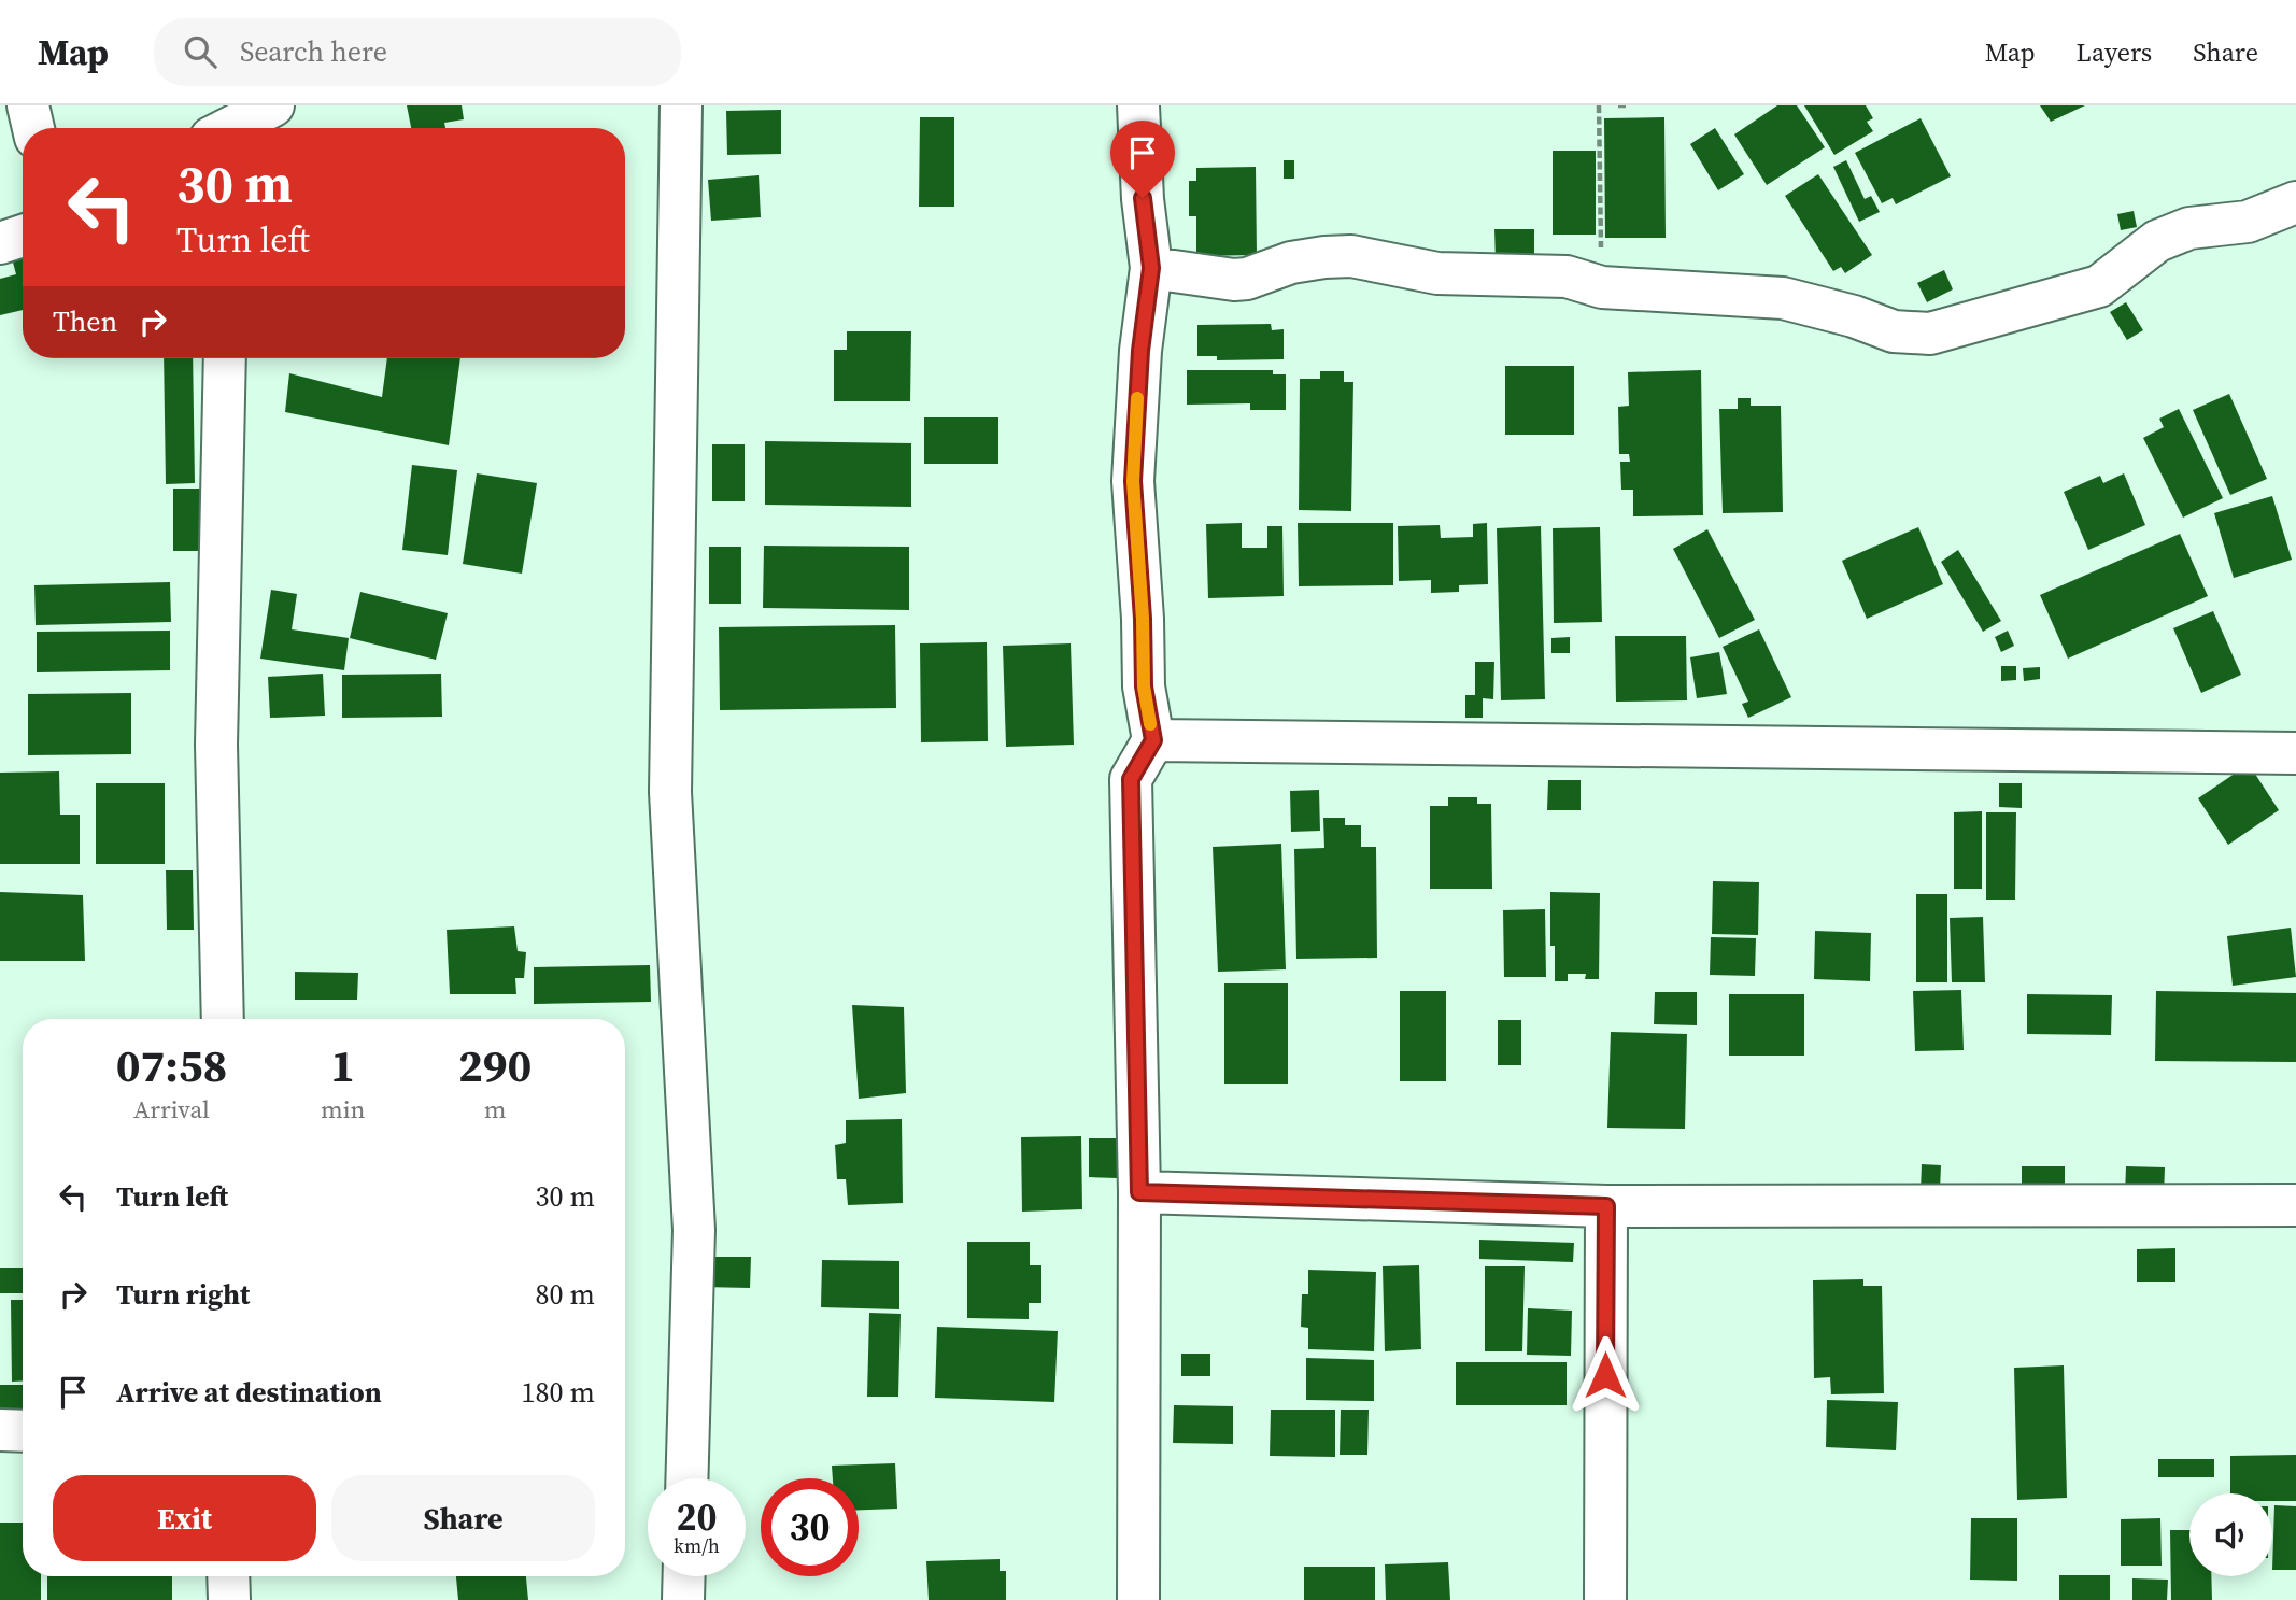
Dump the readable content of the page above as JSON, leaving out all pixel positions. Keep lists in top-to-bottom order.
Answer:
{
  "page": {
    "header": "Map",
    "search": "Search here",
    "nav": ["Map", "Layers", "Share"],
    "turn": ["30 m", "Turn left"],
    "then": "Then",
    "eta": [
      "07:58",
      "Arrival",
      "1",
      "min",
      "290",
      "m"
    ],
    "list": [
      {
        "name": "Turn left",
        "value": "30 m"
      },
      {
        "name": "Turn right",
        "value": "80 m"
      },
      {
        "name": "Arrive at destination",
        "value": "180 m"
      }
    ],
    "buttons": ["Exit", "Share"],
    "speed": "20 km/h",
    "limit": "30"
  }
}
